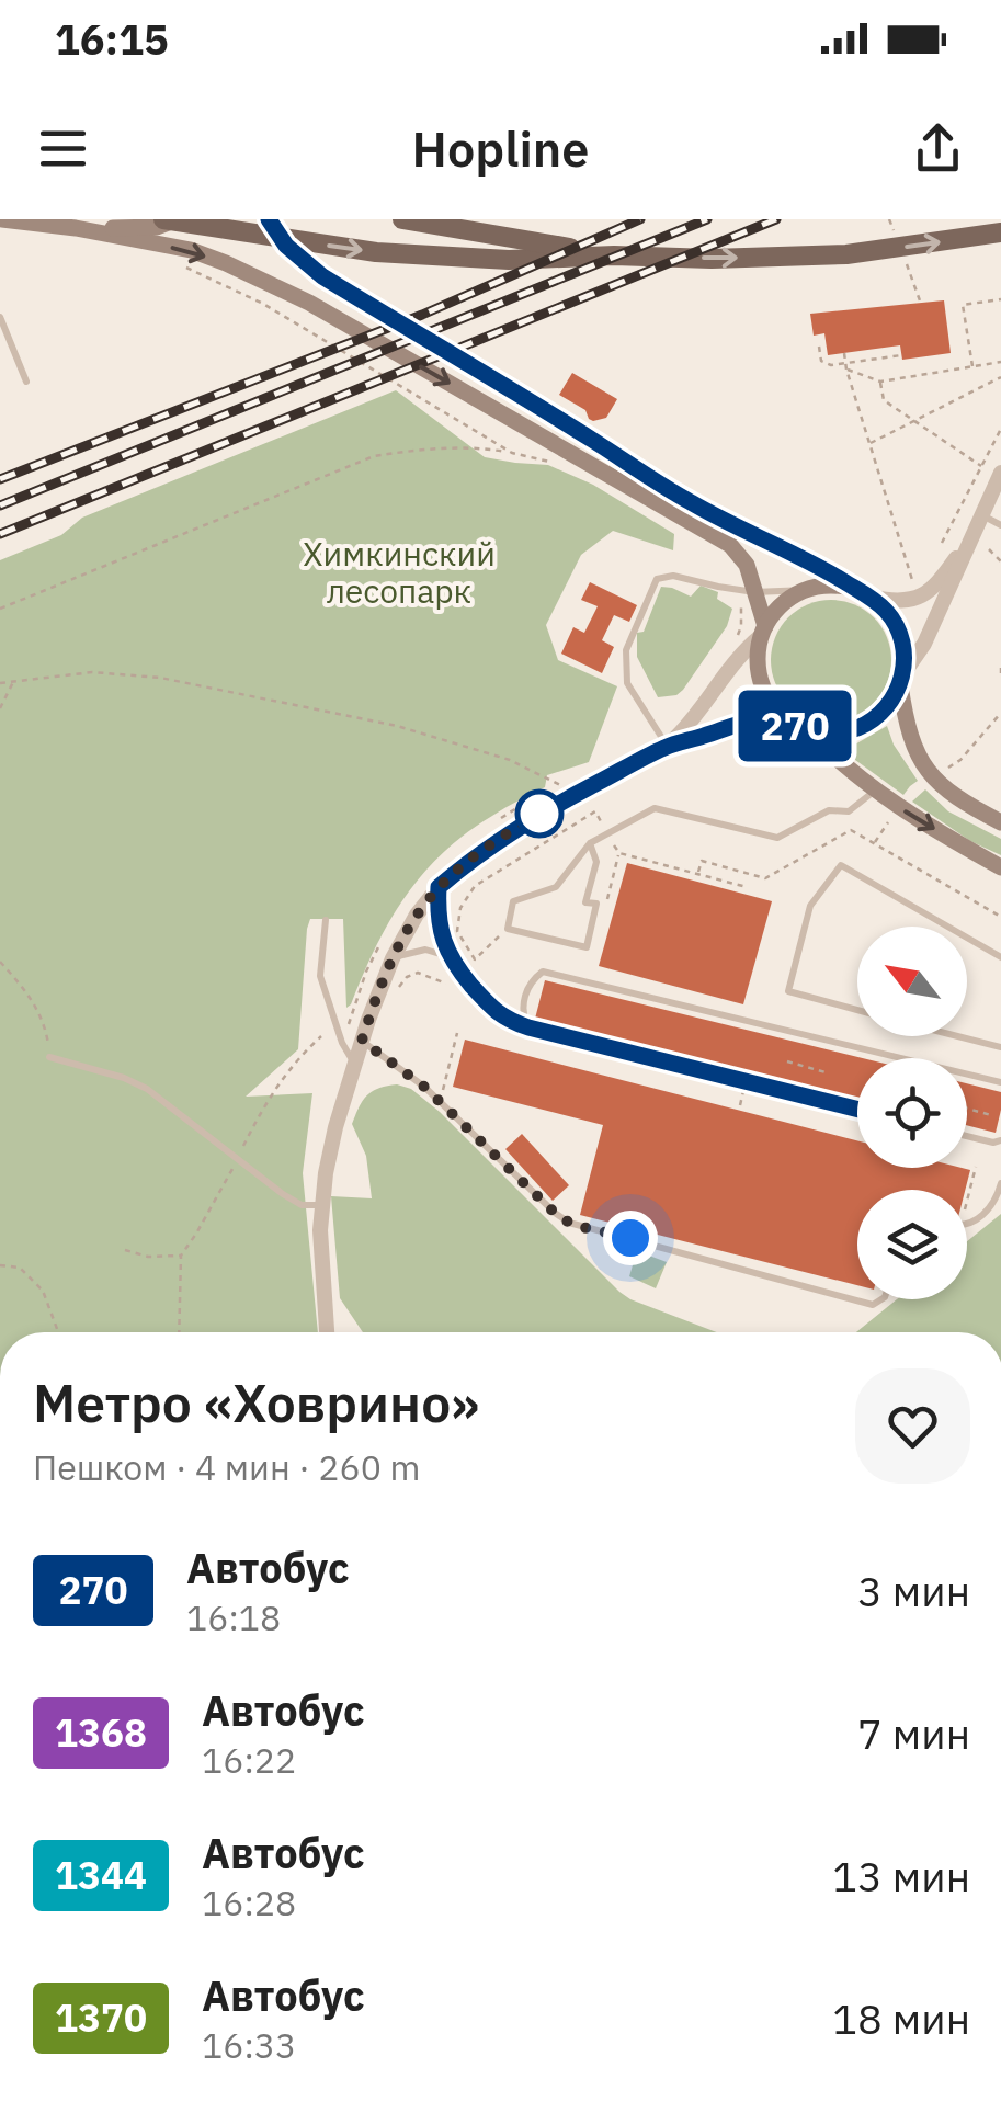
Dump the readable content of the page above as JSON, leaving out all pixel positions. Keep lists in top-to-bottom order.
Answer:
{
  "parks": ["Химкинский лесопарк"],
  "lines": ["bus line 270"],
  "north": "top left",
  "page": {
    "status": "16:15",
    "header": "Hopline",
    "on_map": "270",
    "heading": ["Метро «Ховрино»", "Пешком · 4 мин · 260 m"],
    "list": [
      {
        "mark": "270",
        "name": "Автобус",
        "note": "16:18",
        "value": "3 мин"
      },
      {
        "mark": "1368",
        "name": "Автобус",
        "note": "16:22",
        "value": "7 мин"
      },
      {
        "mark": "1344",
        "name": "Автобус",
        "note": "16:28",
        "value": "13 мин"
      },
      {
        "mark": "1370",
        "name": "Автобус",
        "note": "16:33",
        "value": "18 мин"
      }
    ]
  }
}
